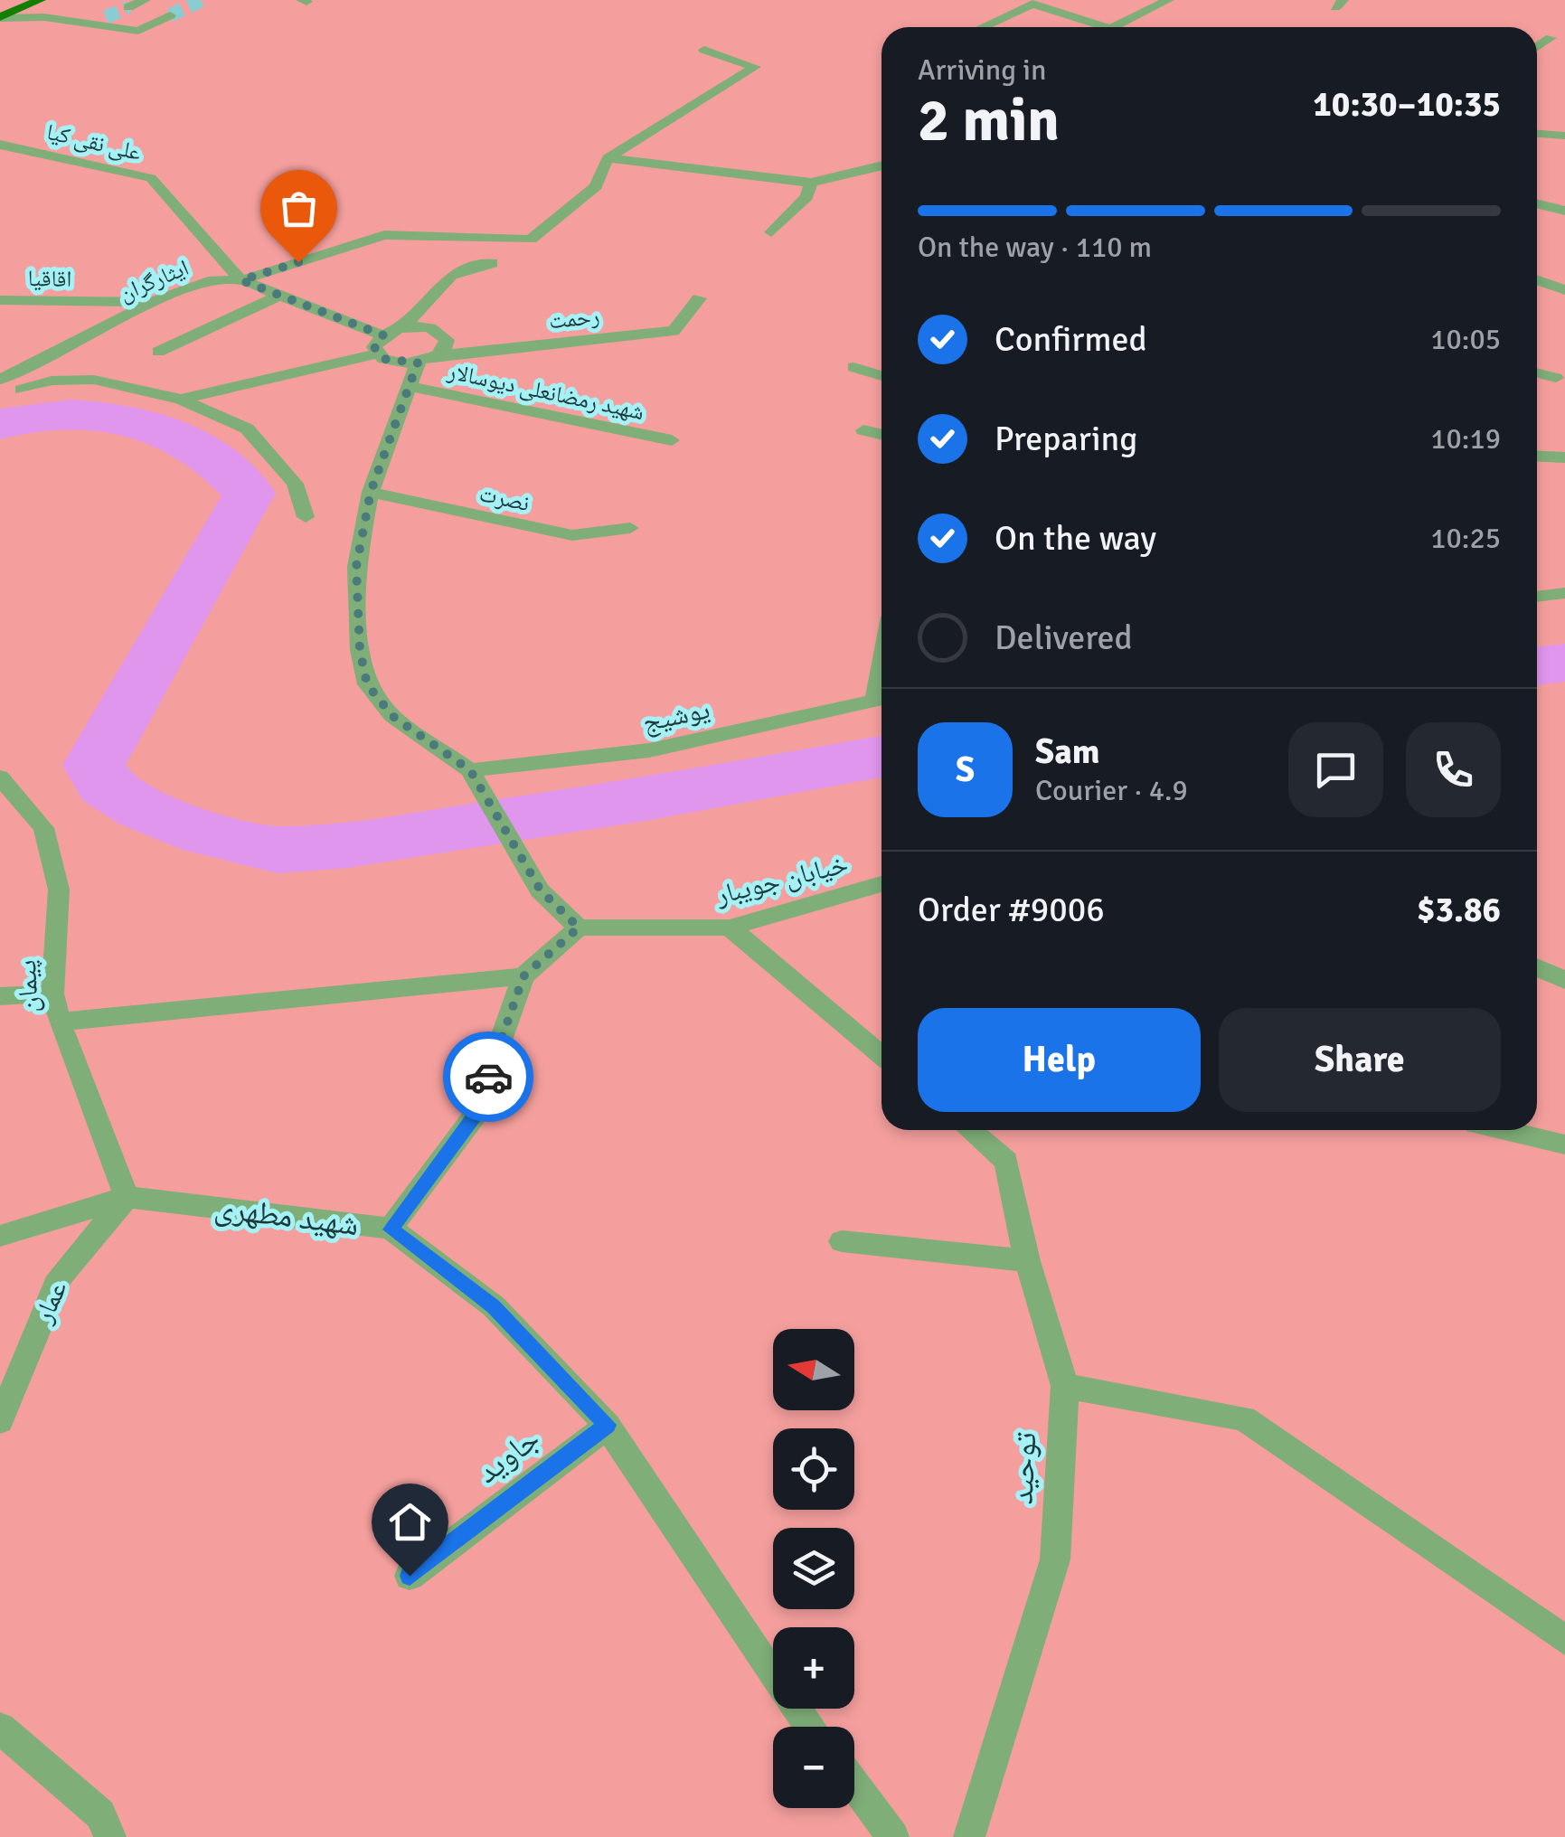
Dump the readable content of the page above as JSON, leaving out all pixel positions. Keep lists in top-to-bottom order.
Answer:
{
  "streets": {
    "street": [
      "علی نقی کیا",
      "اقاقیا",
      "ایثارگران",
      "رحمت",
      "شهید رمضانعلی دیوسالار",
      "نصرت",
      "یوشیج",
      "خیابان جویبار",
      "پیمان",
      "شهید مطهری",
      "عمار",
      "جاوید",
      "توحید"
    ]
  },
  "crossings": [
    ["علی نقی کیا", "ایثارگران"],
    ["اقاقیا", "ایثارگران"],
    ["پیمان", "شهید مطهری"],
    ["پیمان", "عمار"],
    ["شهید مطهری", "عمار"],
    ["شهید مطهری", "جاوید"]
  ],
  "north": "left",
  "page": {
    "heading": ["2 min", "Arriving in", "10:30–10:35"],
    "panel": [
      "Sam",
      "Courier · 4.9",
      "Order #9006",
      "$3.86"
    ],
    "bar": "On the way · 110 m",
    "list": [
      ["Confirmed", "10:05"],
      ["Preparing", "10:19"],
      ["On the way", "10:25"],
      "Delivered"
    ],
    "round": "S",
    "buttons": ["Help", "Share"],
    "map_buttons": ["+", "−"]
  }
}
